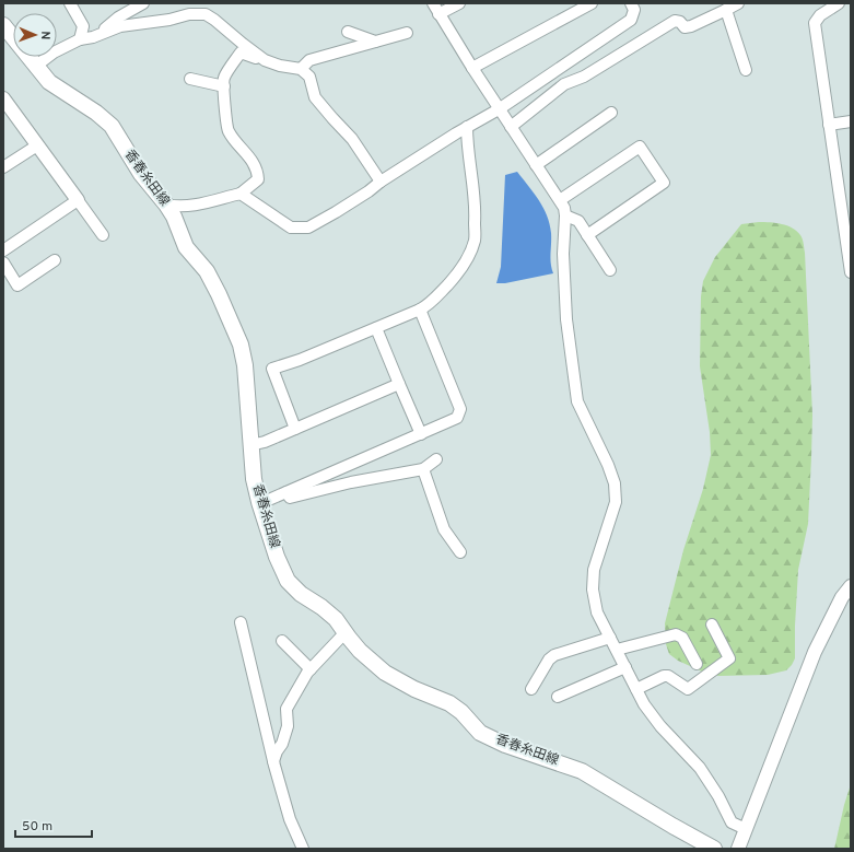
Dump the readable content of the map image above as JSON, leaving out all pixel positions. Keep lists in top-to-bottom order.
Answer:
{
  "streets": {
    "main road": ["香春糸田線"]
  },
  "scale_bar": "50 m",
  "north": "right"
}
